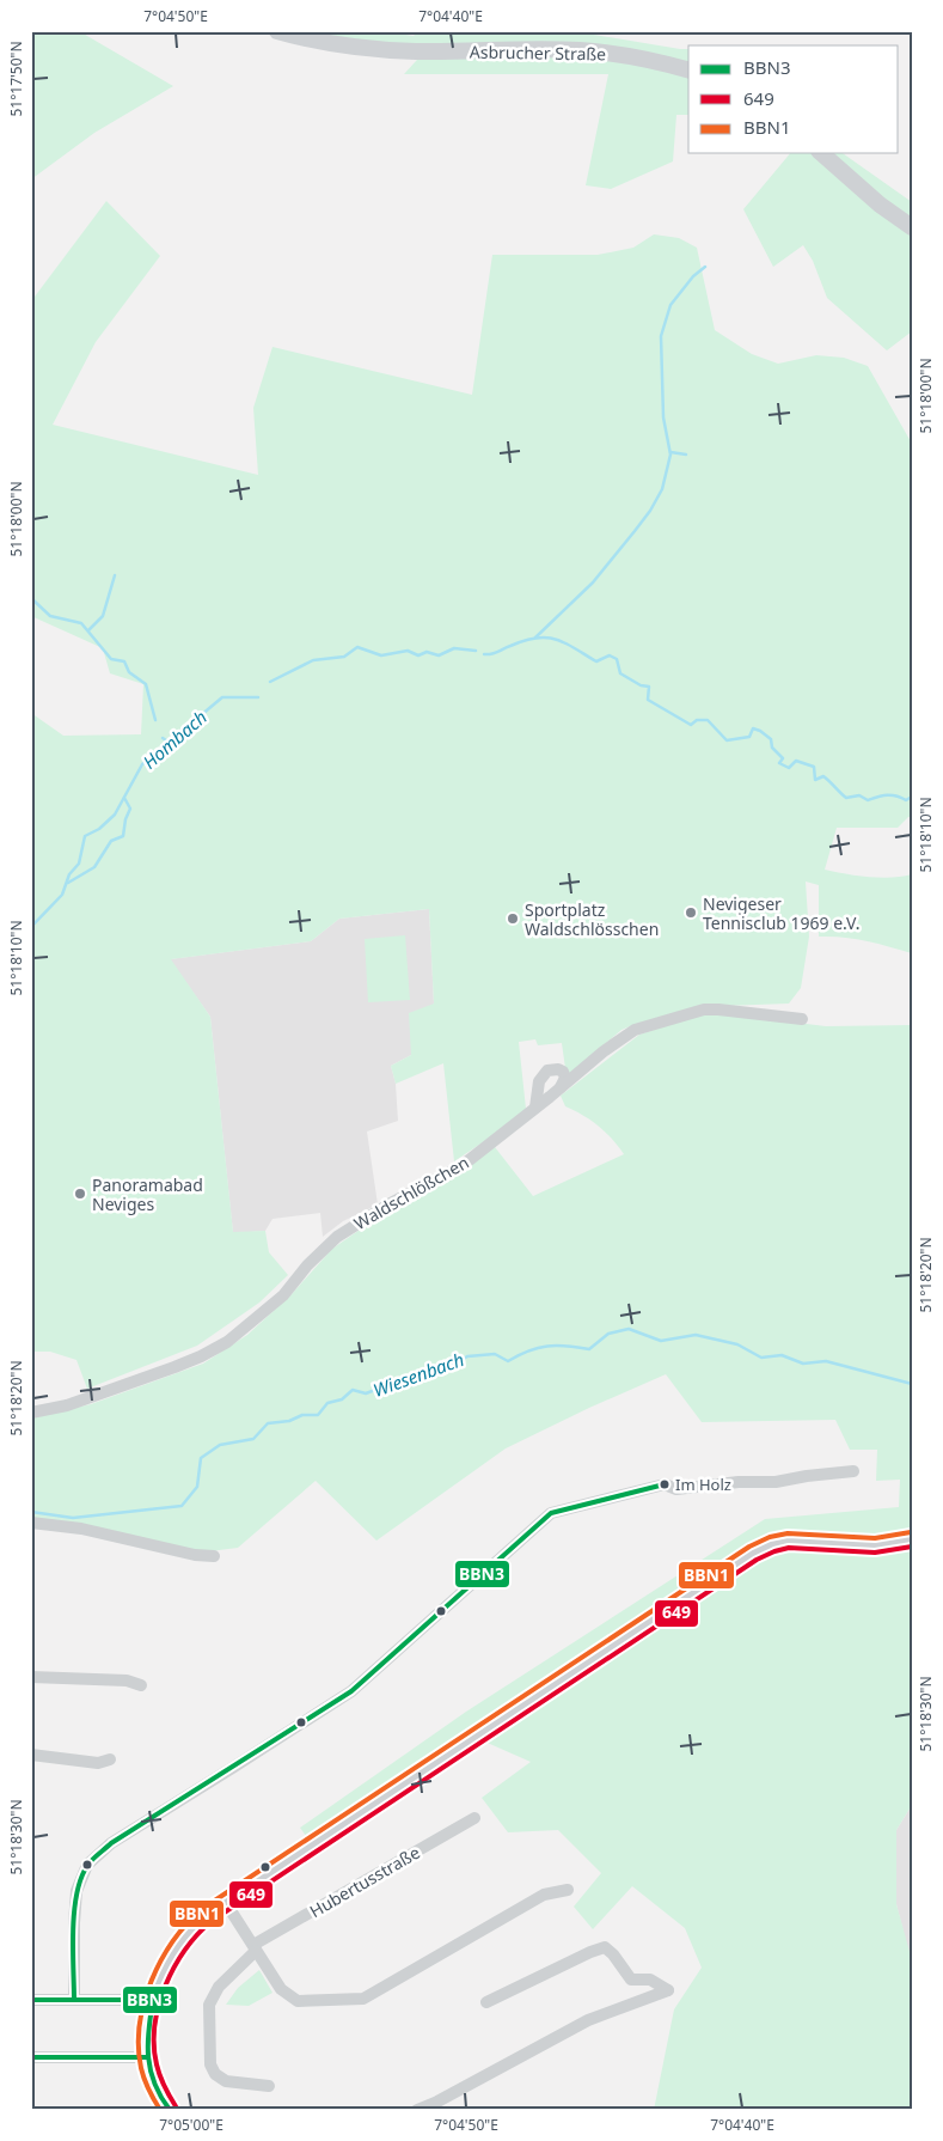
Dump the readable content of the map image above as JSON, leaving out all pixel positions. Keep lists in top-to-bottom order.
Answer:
{
  "streets": {
    "main road": ["Asbrucher Straße"],
    "street": ["Waldschlößchen", "Hubertusstraße"]
  },
  "water": ["Hombach", "Wiesenbach"],
  "places": [
    "Nevigeser Tennisclub 1969 e.V.",
    "Sportplatz Waldschlösschen",
    "Panoramabad Neviges",
    "Im Holz"
  ],
  "lines": ["transit line BBN3", "transit line BBN1", "transit line 649"],
  "legend": ["BBN3", "649", "BBN1"],
  "coordinates": [
    "7°04'50\"E",
    "7°04'40\"E",
    "51°17'50\"N",
    "51°18'00\"N",
    "51°18'10\"N",
    "51°18'20\"N",
    "51°18'30\"N",
    "7°05'00\"E"
  ]
}
